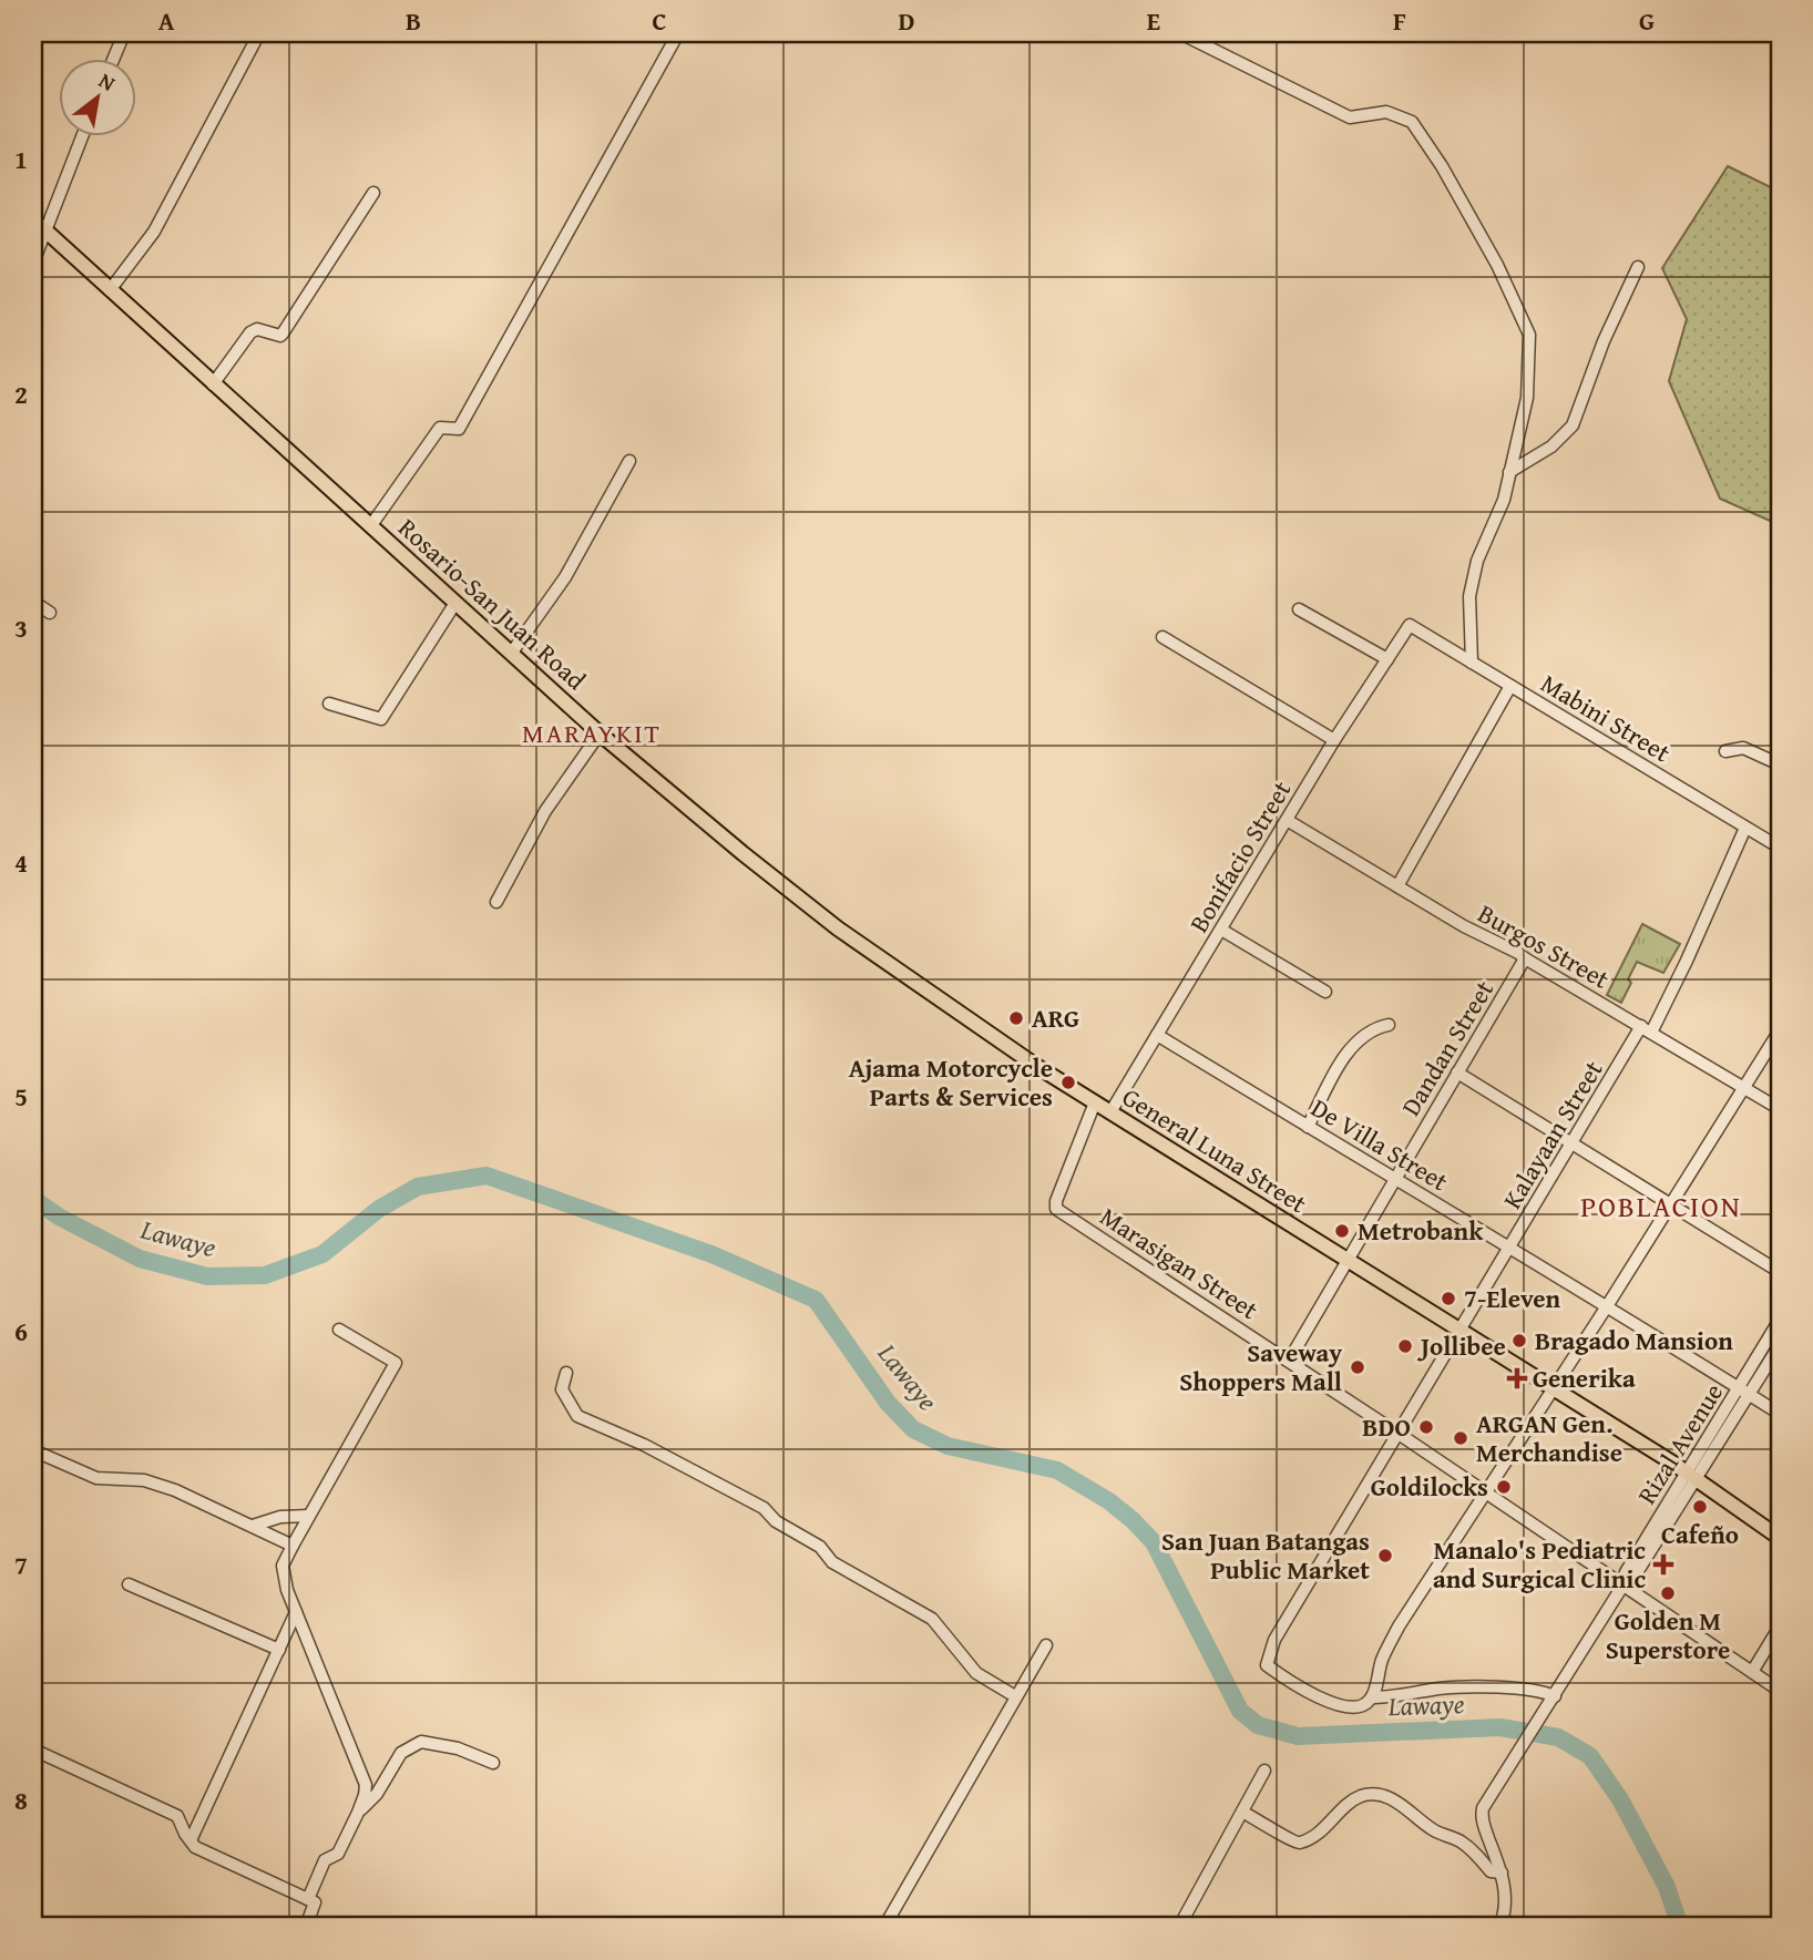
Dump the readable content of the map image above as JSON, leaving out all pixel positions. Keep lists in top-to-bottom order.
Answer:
{
  "streets": {
    "main road": ["Rosario-San Juan Road", "General Luna Street"],
    "street": [
      "Mabini Street",
      "Bonifacio Street",
      "Burgos Street",
      "Dandan Street",
      "Kalayaan Street",
      "De Villa Street",
      "Marasigan Street",
      "Rizal Avenue"
    ]
  },
  "crossings": [
    ["Rosario-San Juan Road", "General Luna Street"],
    ["Rosario-San Juan Road", "Marasigan Street"],
    ["Mabini Street", "Bonifacio Street"],
    ["Mabini Street", "Kalayaan Street"],
    ["Bonifacio Street", "Burgos Street"],
    ["Bonifacio Street", "De Villa Street"],
    ["Bonifacio Street", "General Luna Street"],
    ["Burgos Street", "Dandan Street"],
    ["Burgos Street", "Kalayaan Street"],
    ["Dandan Street", "De Villa Street"],
    ["Dandan Street", "General Luna Street"],
    ["Dandan Street", "Marasigan Street"],
    ["Kalayaan Street", "De Villa Street"],
    ["Kalayaan Street", "General Luna Street"],
    ["Kalayaan Street", "Marasigan Street"],
    ["De Villa Street", "Rizal Avenue"],
    ["General Luna Street", "Marasigan Street"],
    ["General Luna Street", "Rizal Avenue"],
    ["Marasigan Street", "Rizal Avenue"]
  ],
  "districts": ["MARAYKIT", "POBLACION"],
  "water": ["Lawaye"],
  "places": {
    "other": [
      "ARG",
      "Ajama Motorcycle Parts & Services",
      "Metrobank",
      "7-Eleven",
      "Bragado Mansion",
      "Jollibee",
      "Saveway Shoppers Mall",
      "BDO",
      "ARGAN Gen. Merchandise",
      "Goldilocks",
      "Cafeño",
      "San Juan Batangas Public Market",
      "Golden M Superstore"
    ],
    "health": ["Generika", "Manalo's Pediatric and Surgical Clinic"]
  },
  "north": "top right",
  "grid": {
    "columns": [
      "A",
      "B",
      "C",
      "D",
      "E",
      "F",
      "G"
    ],
    "rows": [
      "1",
      "2",
      "3",
      "4",
      "5",
      "6",
      "7",
      "8"
    ]
  }
}
